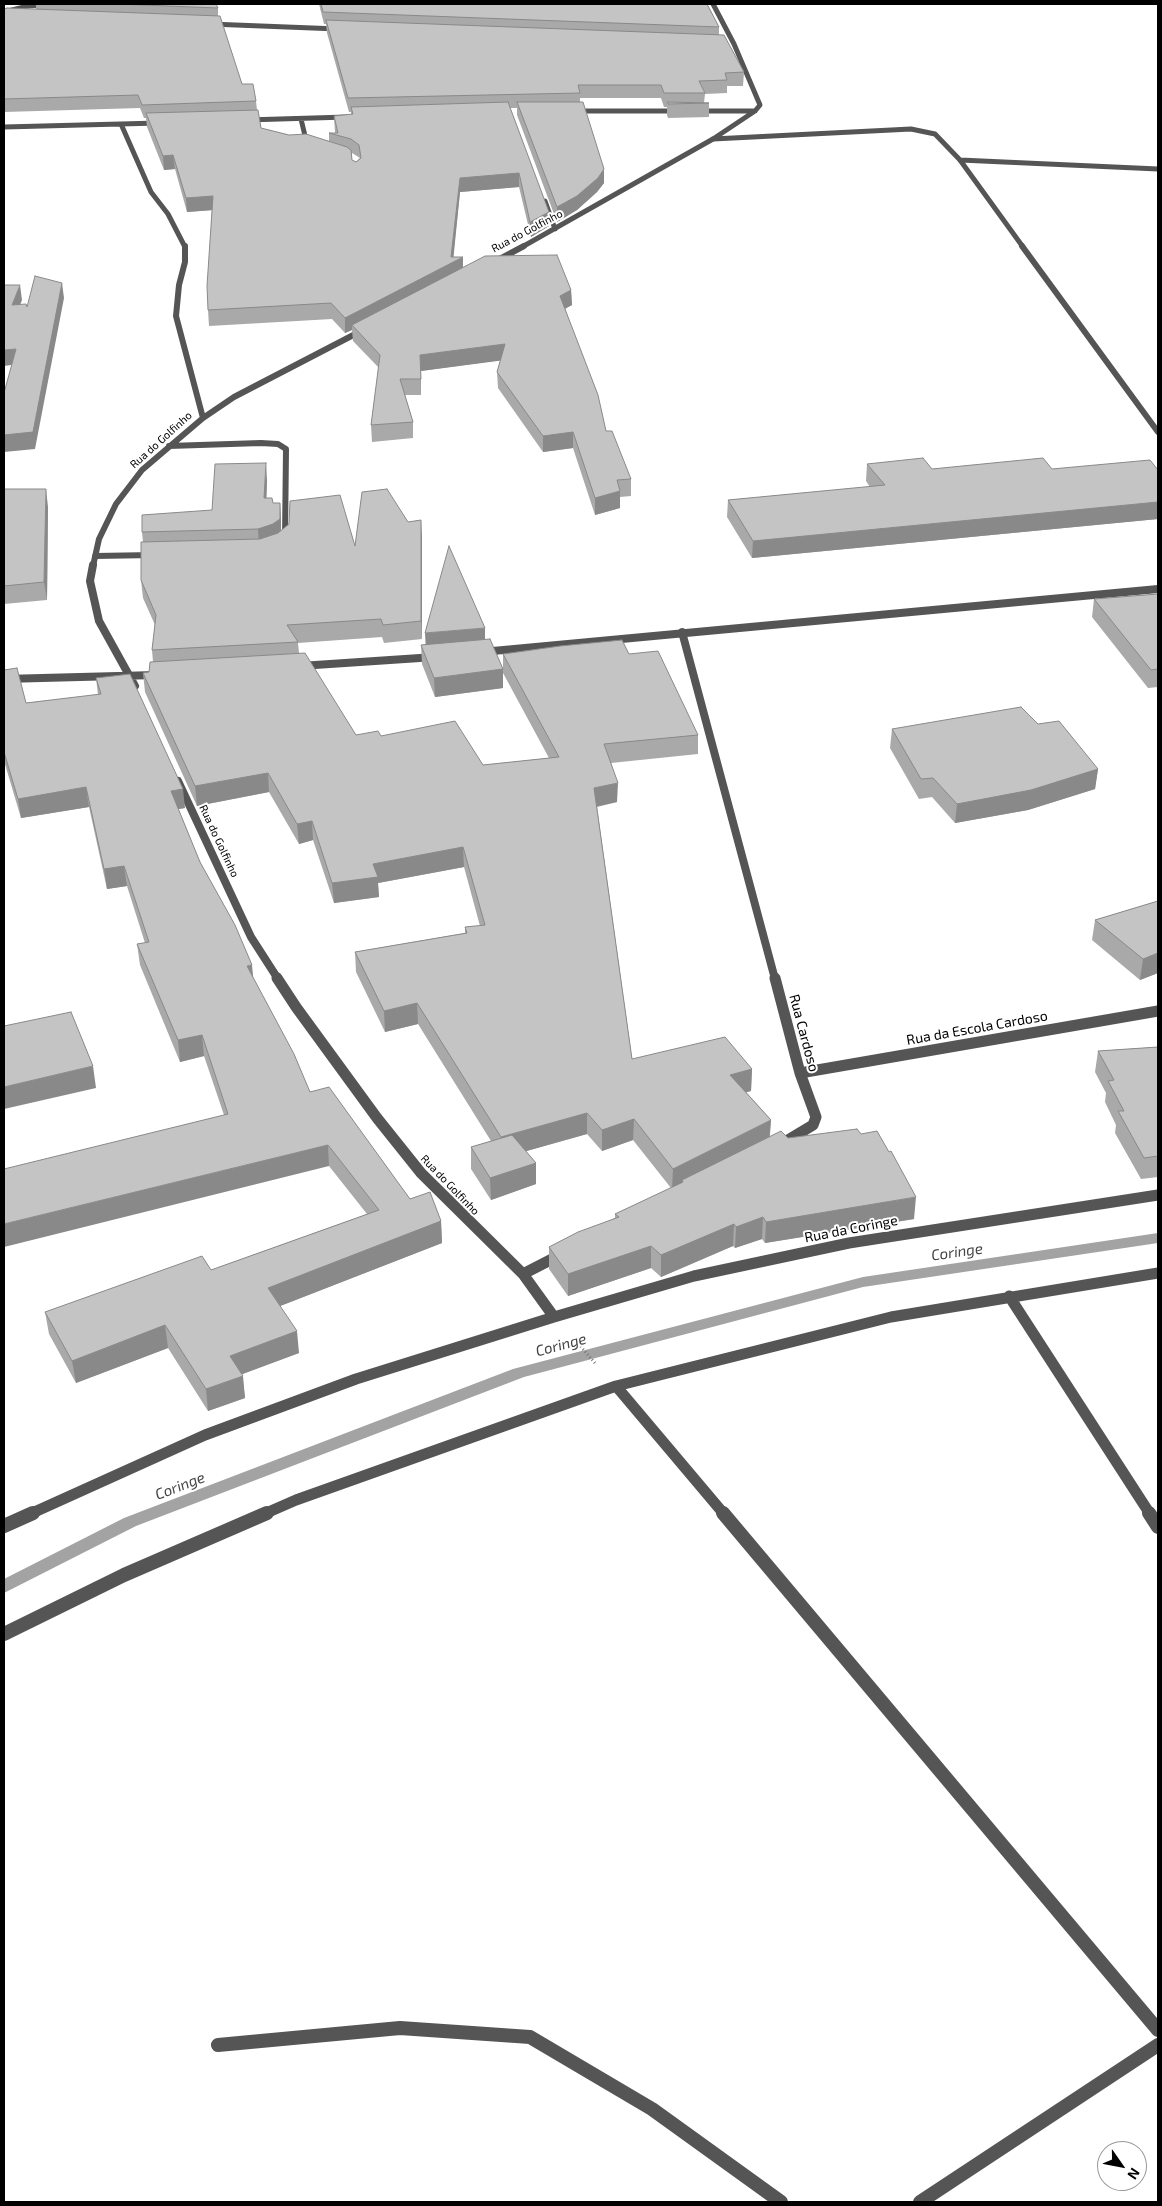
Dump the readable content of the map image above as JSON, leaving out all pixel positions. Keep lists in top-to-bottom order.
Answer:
{
  "streets": {
    "street": [
      "Rua do Golfinho",
      "Rua da Escola Cardoso",
      "Rua Cardoso",
      "Rua da Coringe"
    ]
  },
  "crossings": [
    ["Rua do Golfinho", "Rua da Coringe"],
    ["Rua da Escola Cardoso", "Rua Cardoso"]
  ],
  "water": ["Coringe"],
  "north": "bottom right"
}
